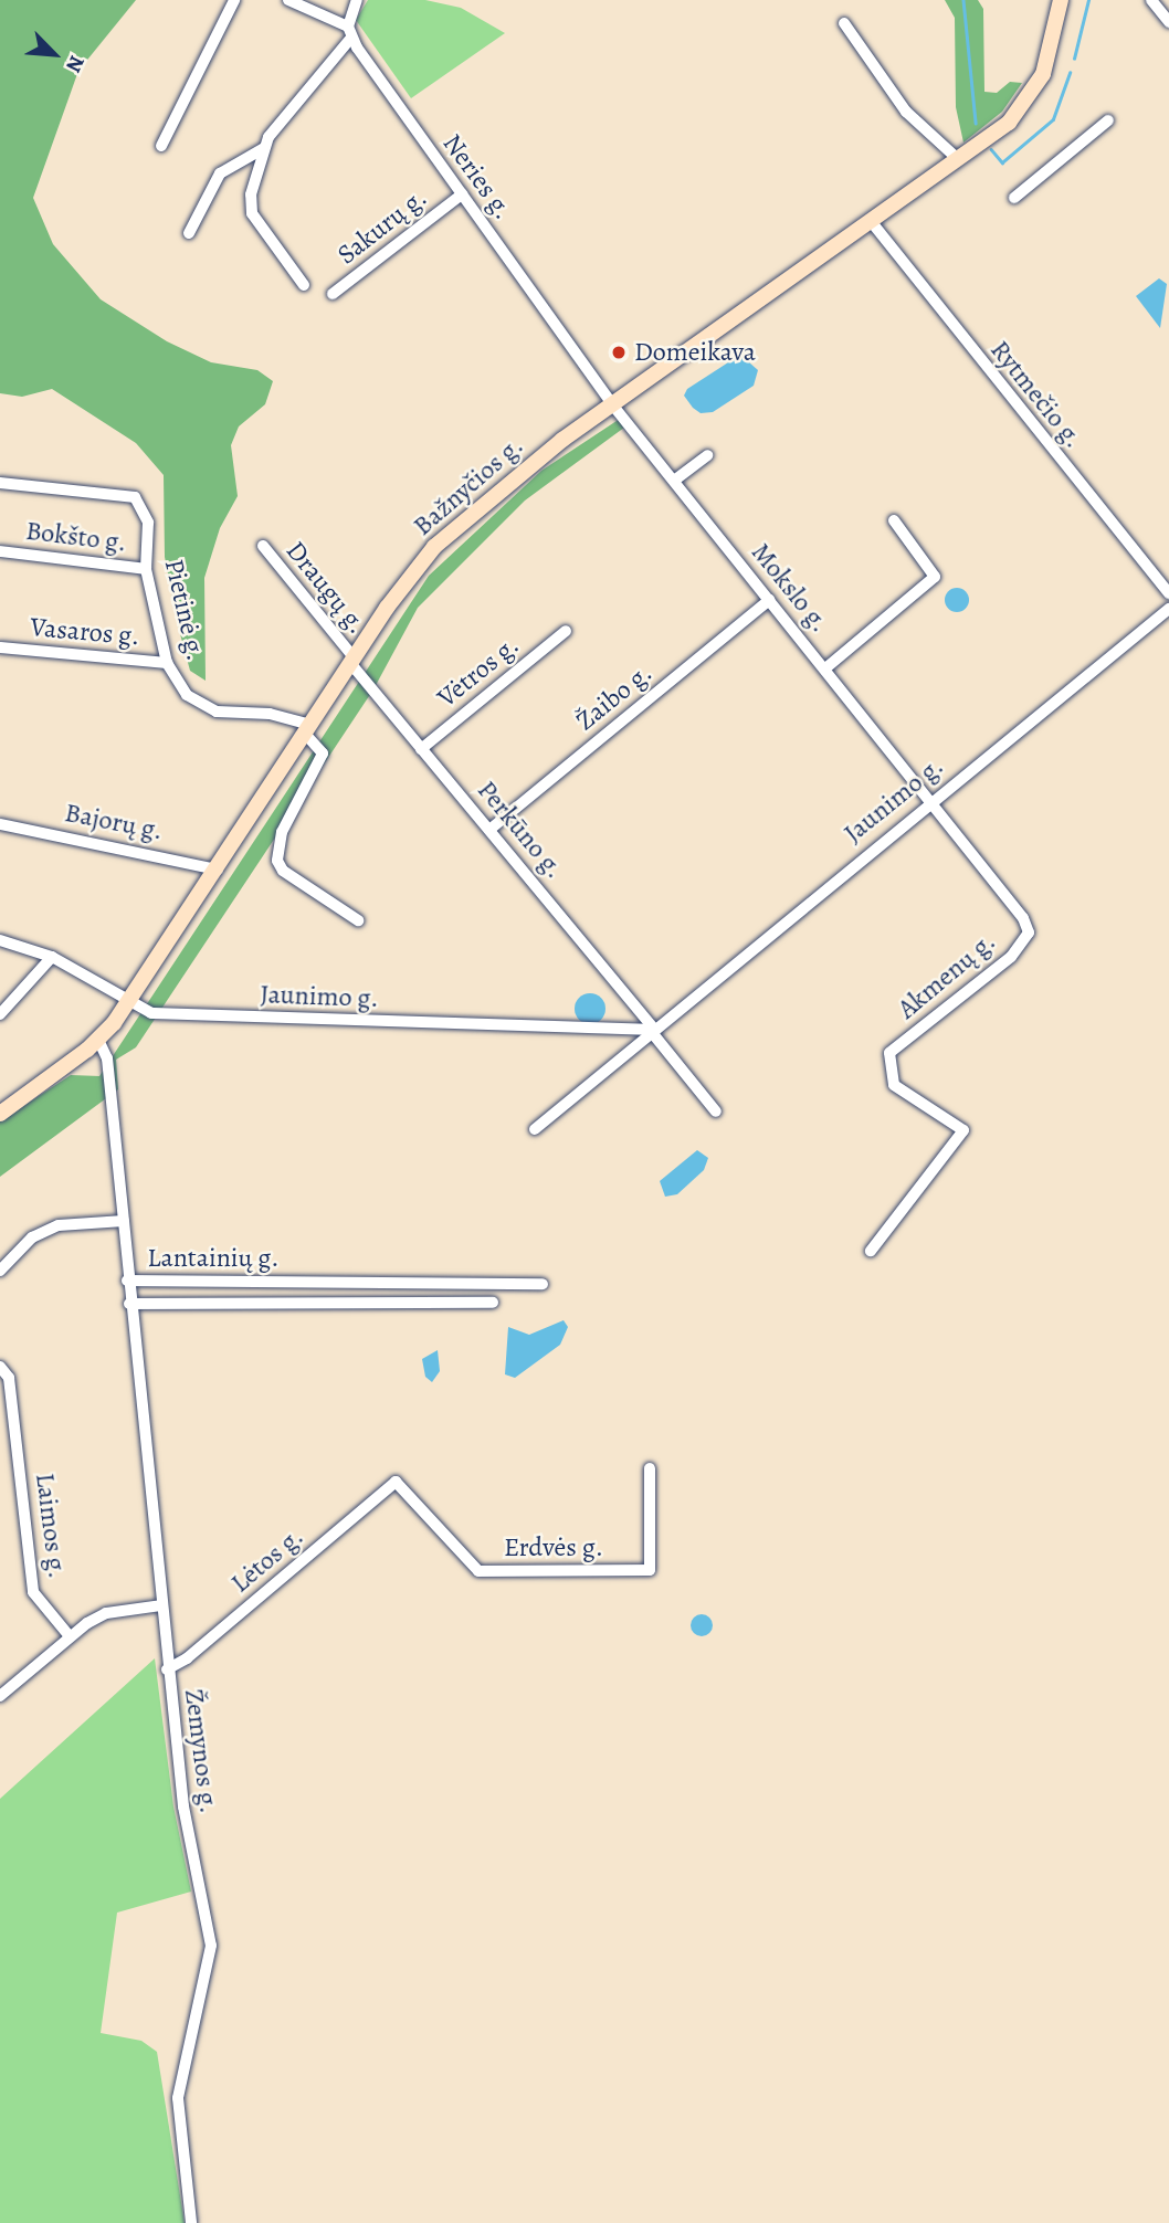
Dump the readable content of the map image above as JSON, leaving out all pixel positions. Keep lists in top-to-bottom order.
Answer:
{
  "streets": {
    "main road": ["Bažnyčios g."],
    "street": [
      "Neries g.",
      "Sakurų g.",
      "Rytmečio g.",
      "Bokšto g.",
      "Draugų g.",
      "Mokslo g.",
      "Pietinė g.",
      "Vasaros g.",
      "Vėtros g.",
      "Žaibo g.",
      "Jaunimo g.",
      "Bajorų g.",
      "Perkūno g.",
      "Akmenų g.",
      "Lantainių g.",
      "Laimos g.",
      "Erdvės g.",
      "Lėtos g.",
      "Žemynos g."
    ]
  },
  "crossings": [
    ["Neries g.", "Sakurų g."],
    ["Neries g.", "Bažnyčios g."],
    ["Neries g.", "Mokslo g."],
    ["Rytmečio g.", "Bažnyčios g."],
    ["Bažnyčios g.", "Draugų g."],
    ["Bažnyčios g.", "Mokslo g."],
    ["Bažnyčios g.", "Pietinė g."],
    ["Bažnyčios g.", "Jaunimo g."],
    ["Bažnyčios g.", "Bajorų g."],
    ["Bažnyčios g.", "Perkūno g."],
    ["Bažnyčios g.", "Lantainių g."],
    ["Bokšto g.", "Pietinė g."],
    ["Draugų g.", "Perkūno g."],
    ["Mokslo g.", "Žaibo g."],
    ["Mokslo g.", "Jaunimo g."],
    ["Mokslo g.", "Akmenų g."],
    ["Pietinė g.", "Vasaros g."],
    ["Vėtros g.", "Perkūno g."],
    ["Žaibo g.", "Perkūno g."],
    ["Jaunimo g.", "Perkūno g."],
    ["Jaunimo g.", "Akmenų g."],
    ["Lantainių g.", "Žemynos g."],
    ["Erdvės g.", "Lėtos g."],
    ["Lėtos g.", "Žemynos g."]
  ],
  "places": ["Domeikava"],
  "north": "bottom right"
}
